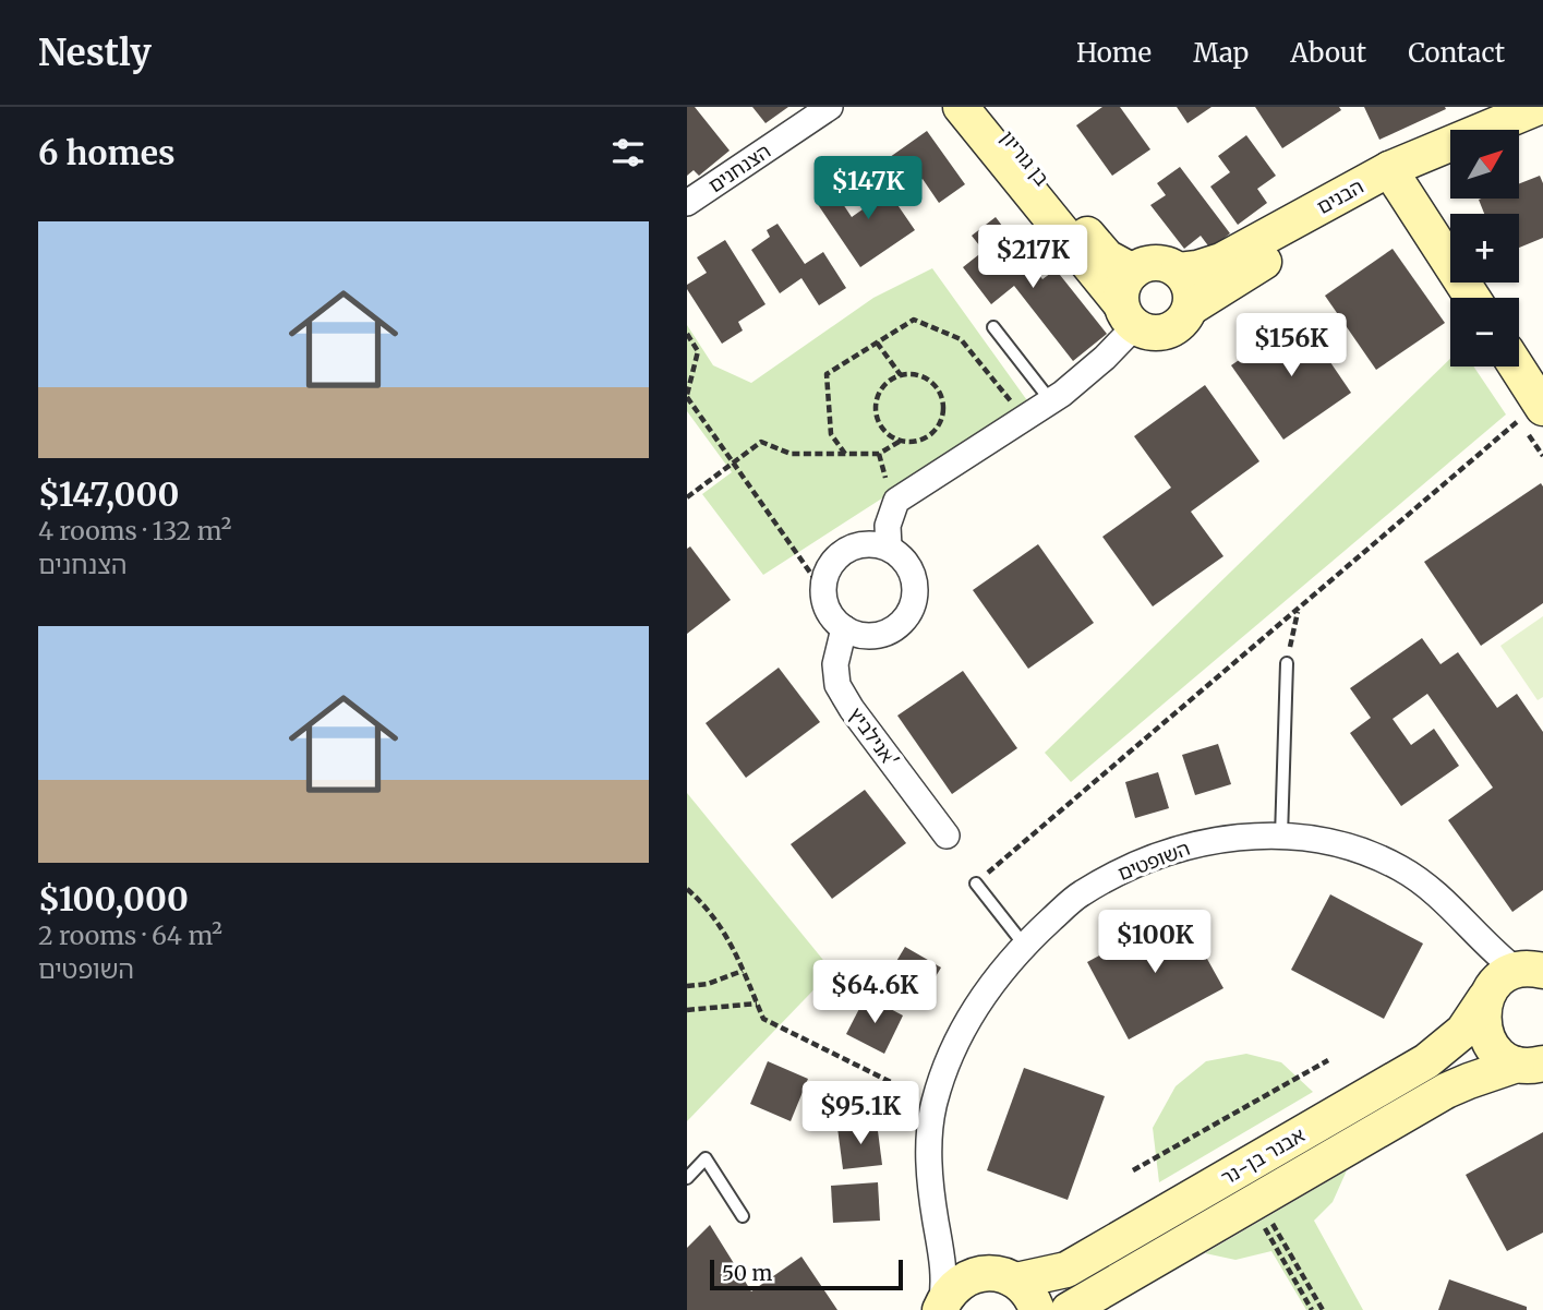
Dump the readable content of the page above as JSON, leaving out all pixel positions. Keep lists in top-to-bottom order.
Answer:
{
  "streets": {
    "street": [
      "בן גוריון",
      "הצנחנים",
      "הבנים",
      "אנילביץ'",
      "השופטים",
      "אבנר בן-נר"
    ]
  },
  "crossings": [
    ["בן גוריון", "הבנים"],
    ["השופטים", "אבנר בן-נר"]
  ],
  "scale_bar": "50 m",
  "north": "top right",
  "page": {
    "header": "Nestly",
    "nav": [
      "Home",
      "Map",
      "About",
      "Contact"
    ],
    "heading": "6 homes",
    "map_buttons": ["+", "−"],
    "price": [
      "$147K",
      "$217K",
      "$156K",
      "$100K",
      "$64.6K",
      "$95.1K"
    ],
    "list": [
      {
        "name": "$147,000",
        "note": "4 rooms · 132 m² · הצנחנים"
      },
      {
        "name": "$100,000",
        "note": "2 rooms · 64 m² · השופטים"
      }
    ],
    "scale": "50 m"
  }
}
